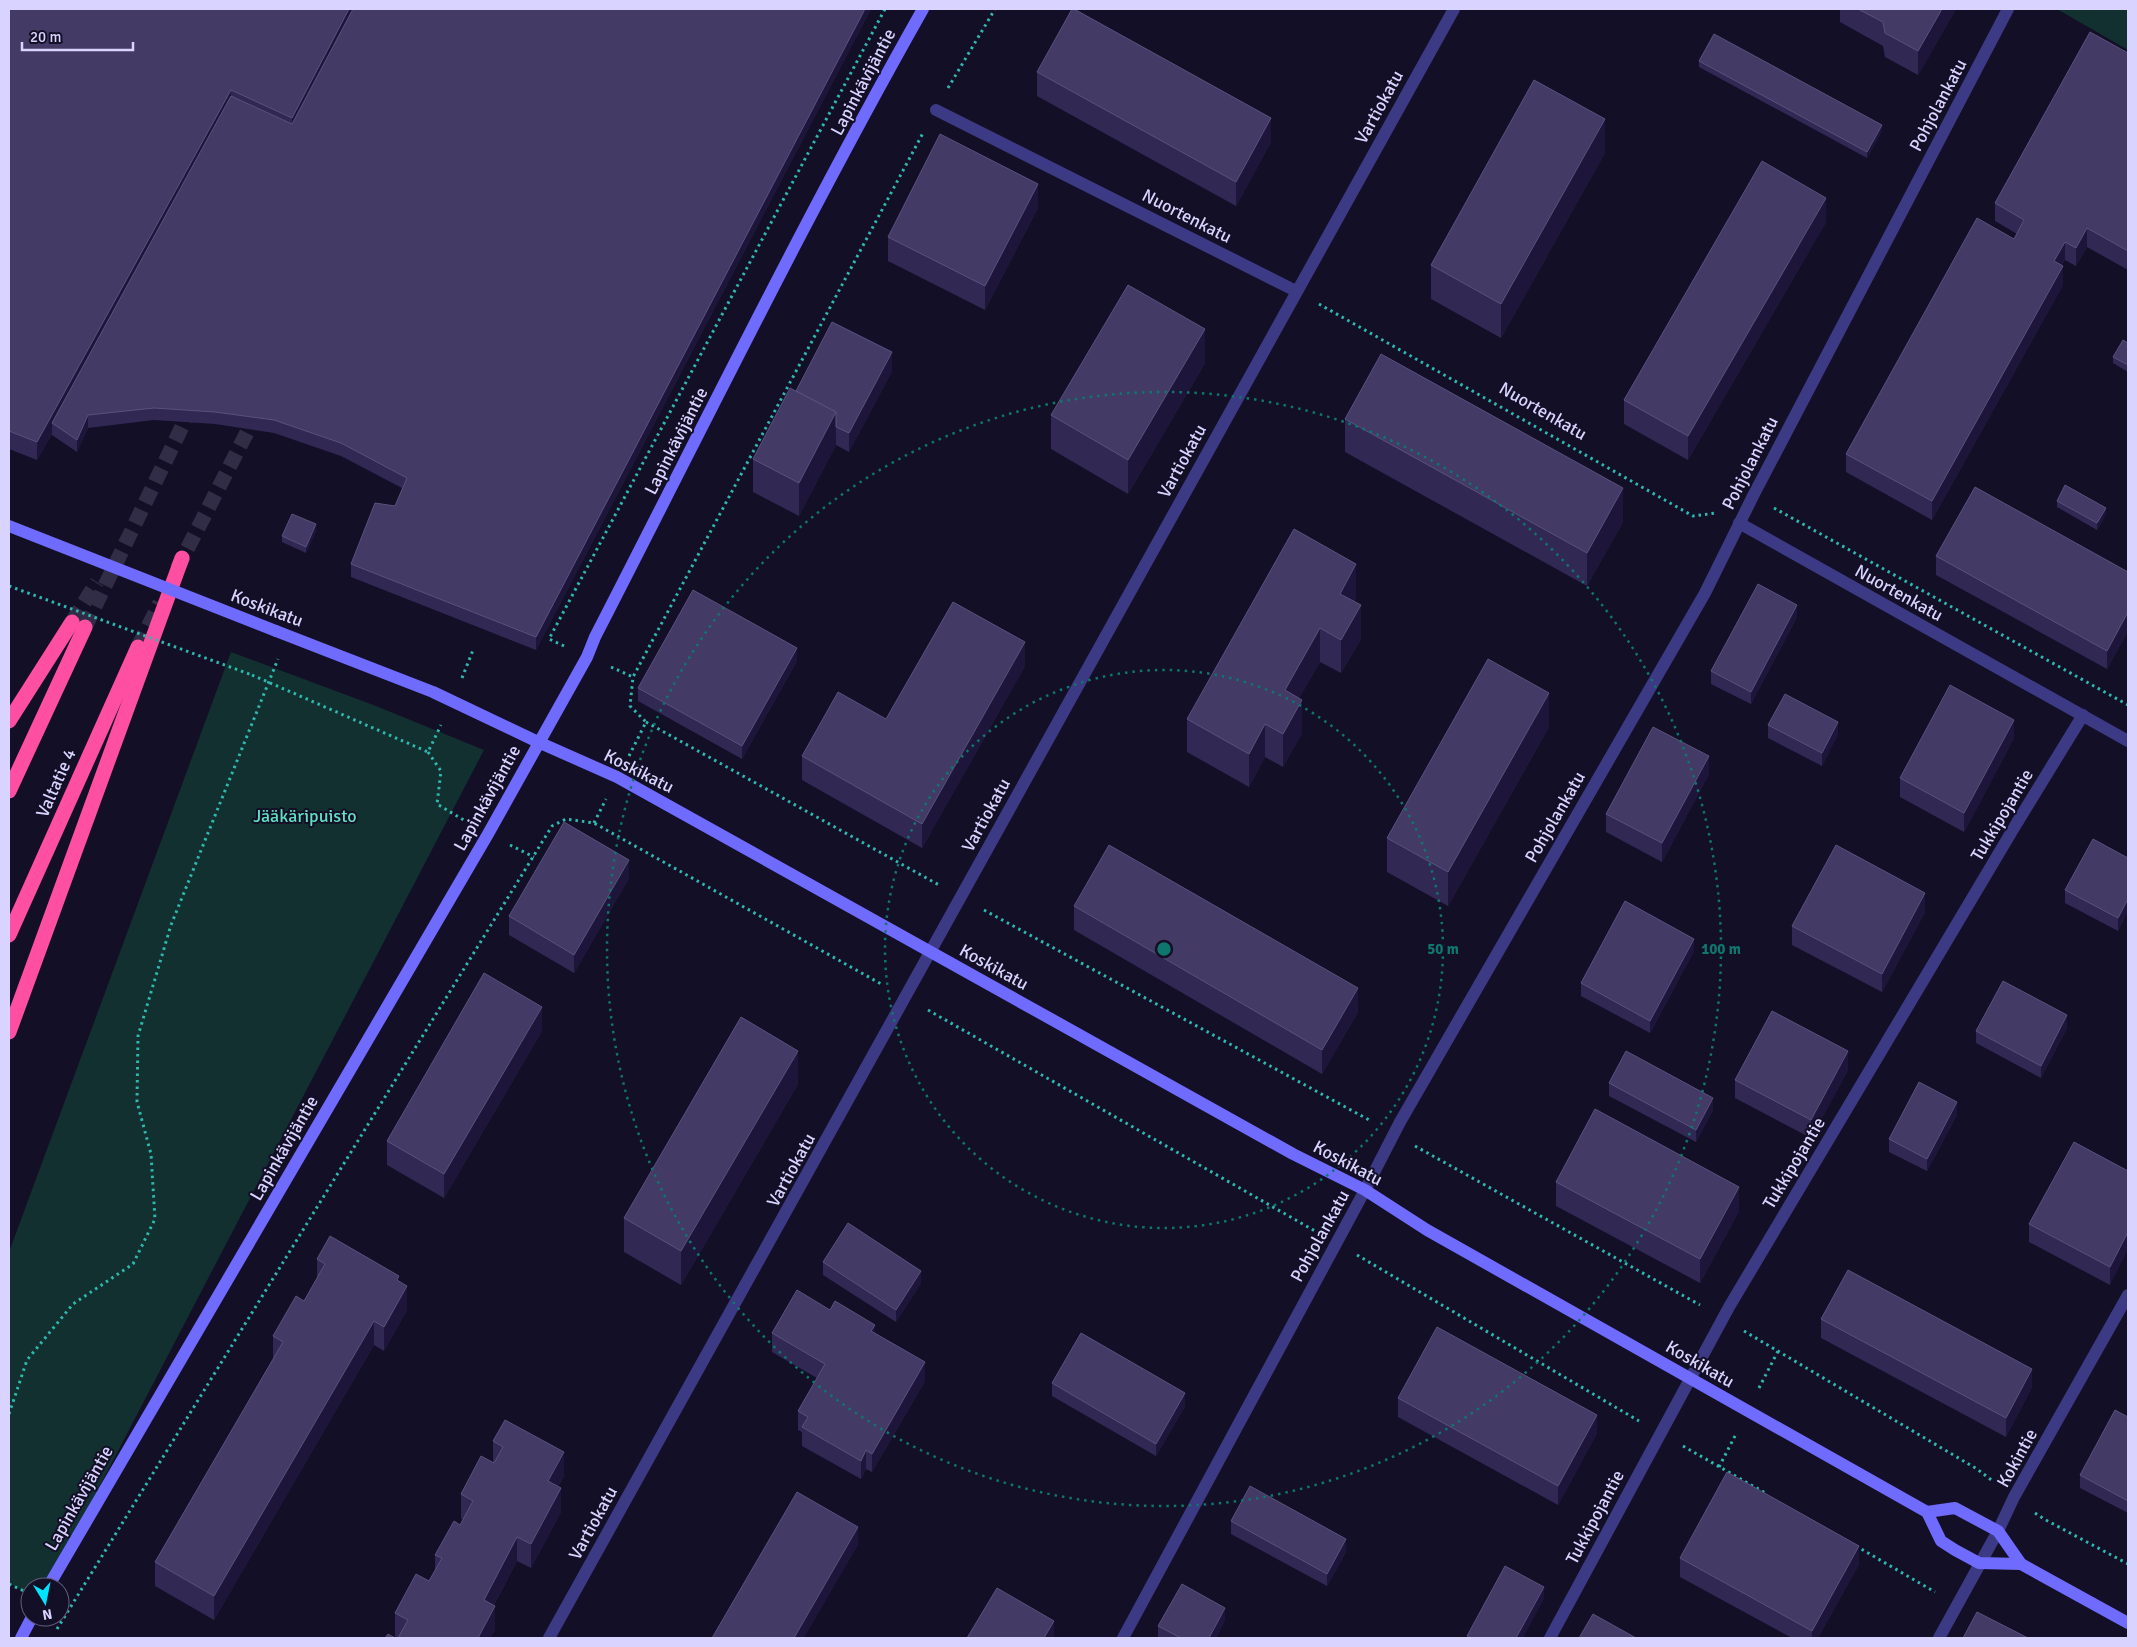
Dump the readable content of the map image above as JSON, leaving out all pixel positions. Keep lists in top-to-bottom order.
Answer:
{
  "streets": {
    "highway": ["Valtatie 4"],
    "main road": ["Lapinkävijäntie", "Koskikatu"],
    "street": [
      "Pohjolankatu",
      "Vartiokatu",
      "Nuortenkatu",
      "Tukkipojantie",
      "Kokintie"
    ]
  },
  "crossings": [
    ["Lapinkävijäntie", "Koskikatu"],
    ["Pohjolankatu", "Nuortenkatu"],
    ["Pohjolankatu", "Koskikatu"],
    ["Vartiokatu", "Nuortenkatu"],
    ["Vartiokatu", "Koskikatu"],
    ["Nuortenkatu", "Tukkipojantie"],
    ["Koskikatu", "Tukkipojantie"]
  ],
  "parks": ["Jääkäripuisto"],
  "scale_bar": "20 m",
  "north": "bottom",
  "rings": ["50 m", "100 m"]
}
